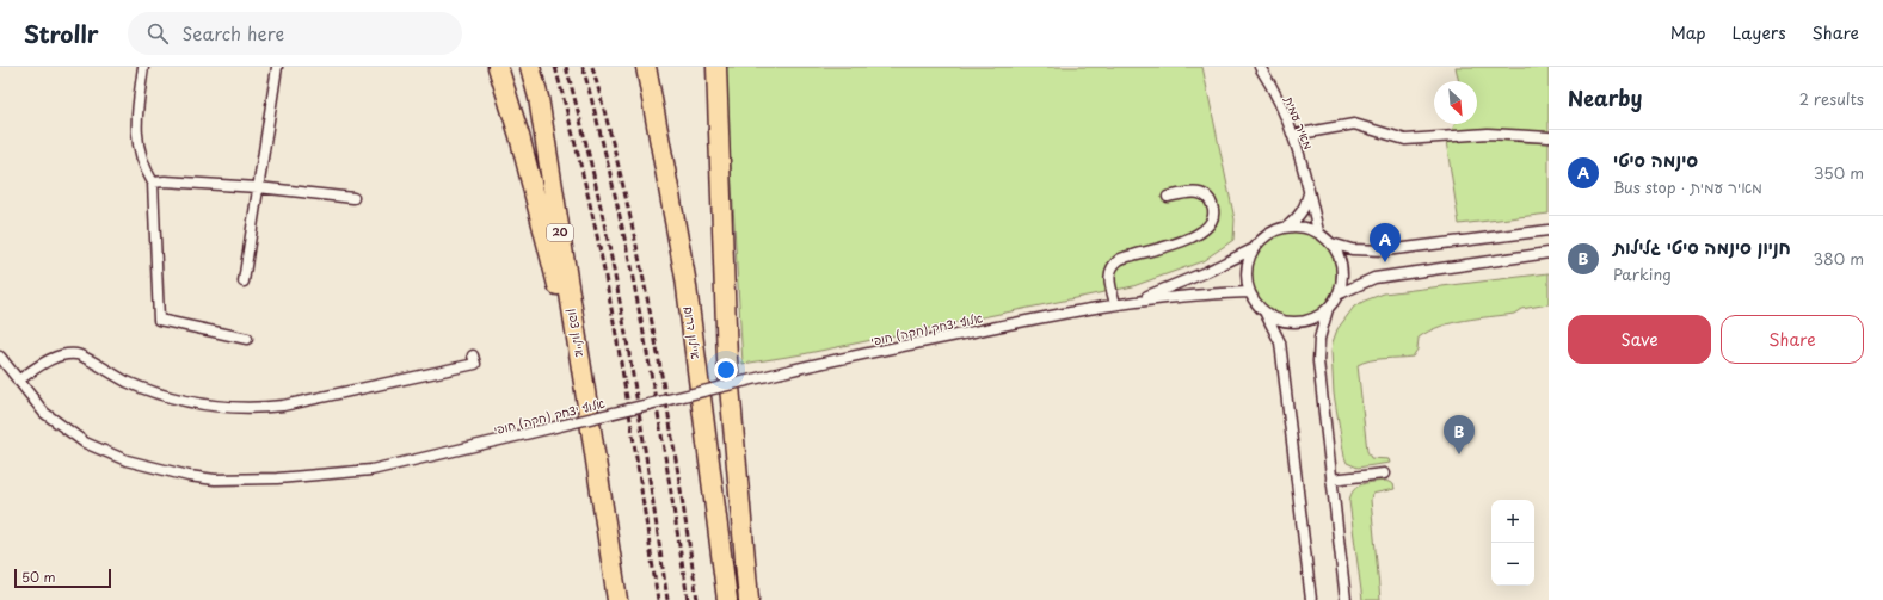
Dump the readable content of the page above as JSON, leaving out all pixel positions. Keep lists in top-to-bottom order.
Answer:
{
  "streets": {
    "highway": ["20", "איילון צפון", "איילון דרום"],
    "street": ["מאיר עמית", "אלוף יצחק (חקה) חופי"]
  },
  "crossings": [
    ["מאיר עמית", "אלוף יצחק (חקה) חופי"]
  ],
  "scale_bar": "50 m",
  "north": "bottom right",
  "page": {
    "header": "Strollr",
    "search": "Search here",
    "nav": ["Map", "Layers", "Share"],
    "heading": ["Nearby", "2 results"],
    "list": [
      {
        "mark": "A",
        "name": "סינמה סיטי",
        "note": "Bus stop · מאיר עמית",
        "value": "350 m"
      },
      {
        "mark": "B",
        "name": "חניון סינמה סיטי גלילות",
        "note": "Parking",
        "value": "380 m"
      }
    ],
    "pins": ["A", "B"],
    "buttons": ["Save", "Share"],
    "map_buttons": ["+", "−"],
    "scale": "50 m"
  }
}
